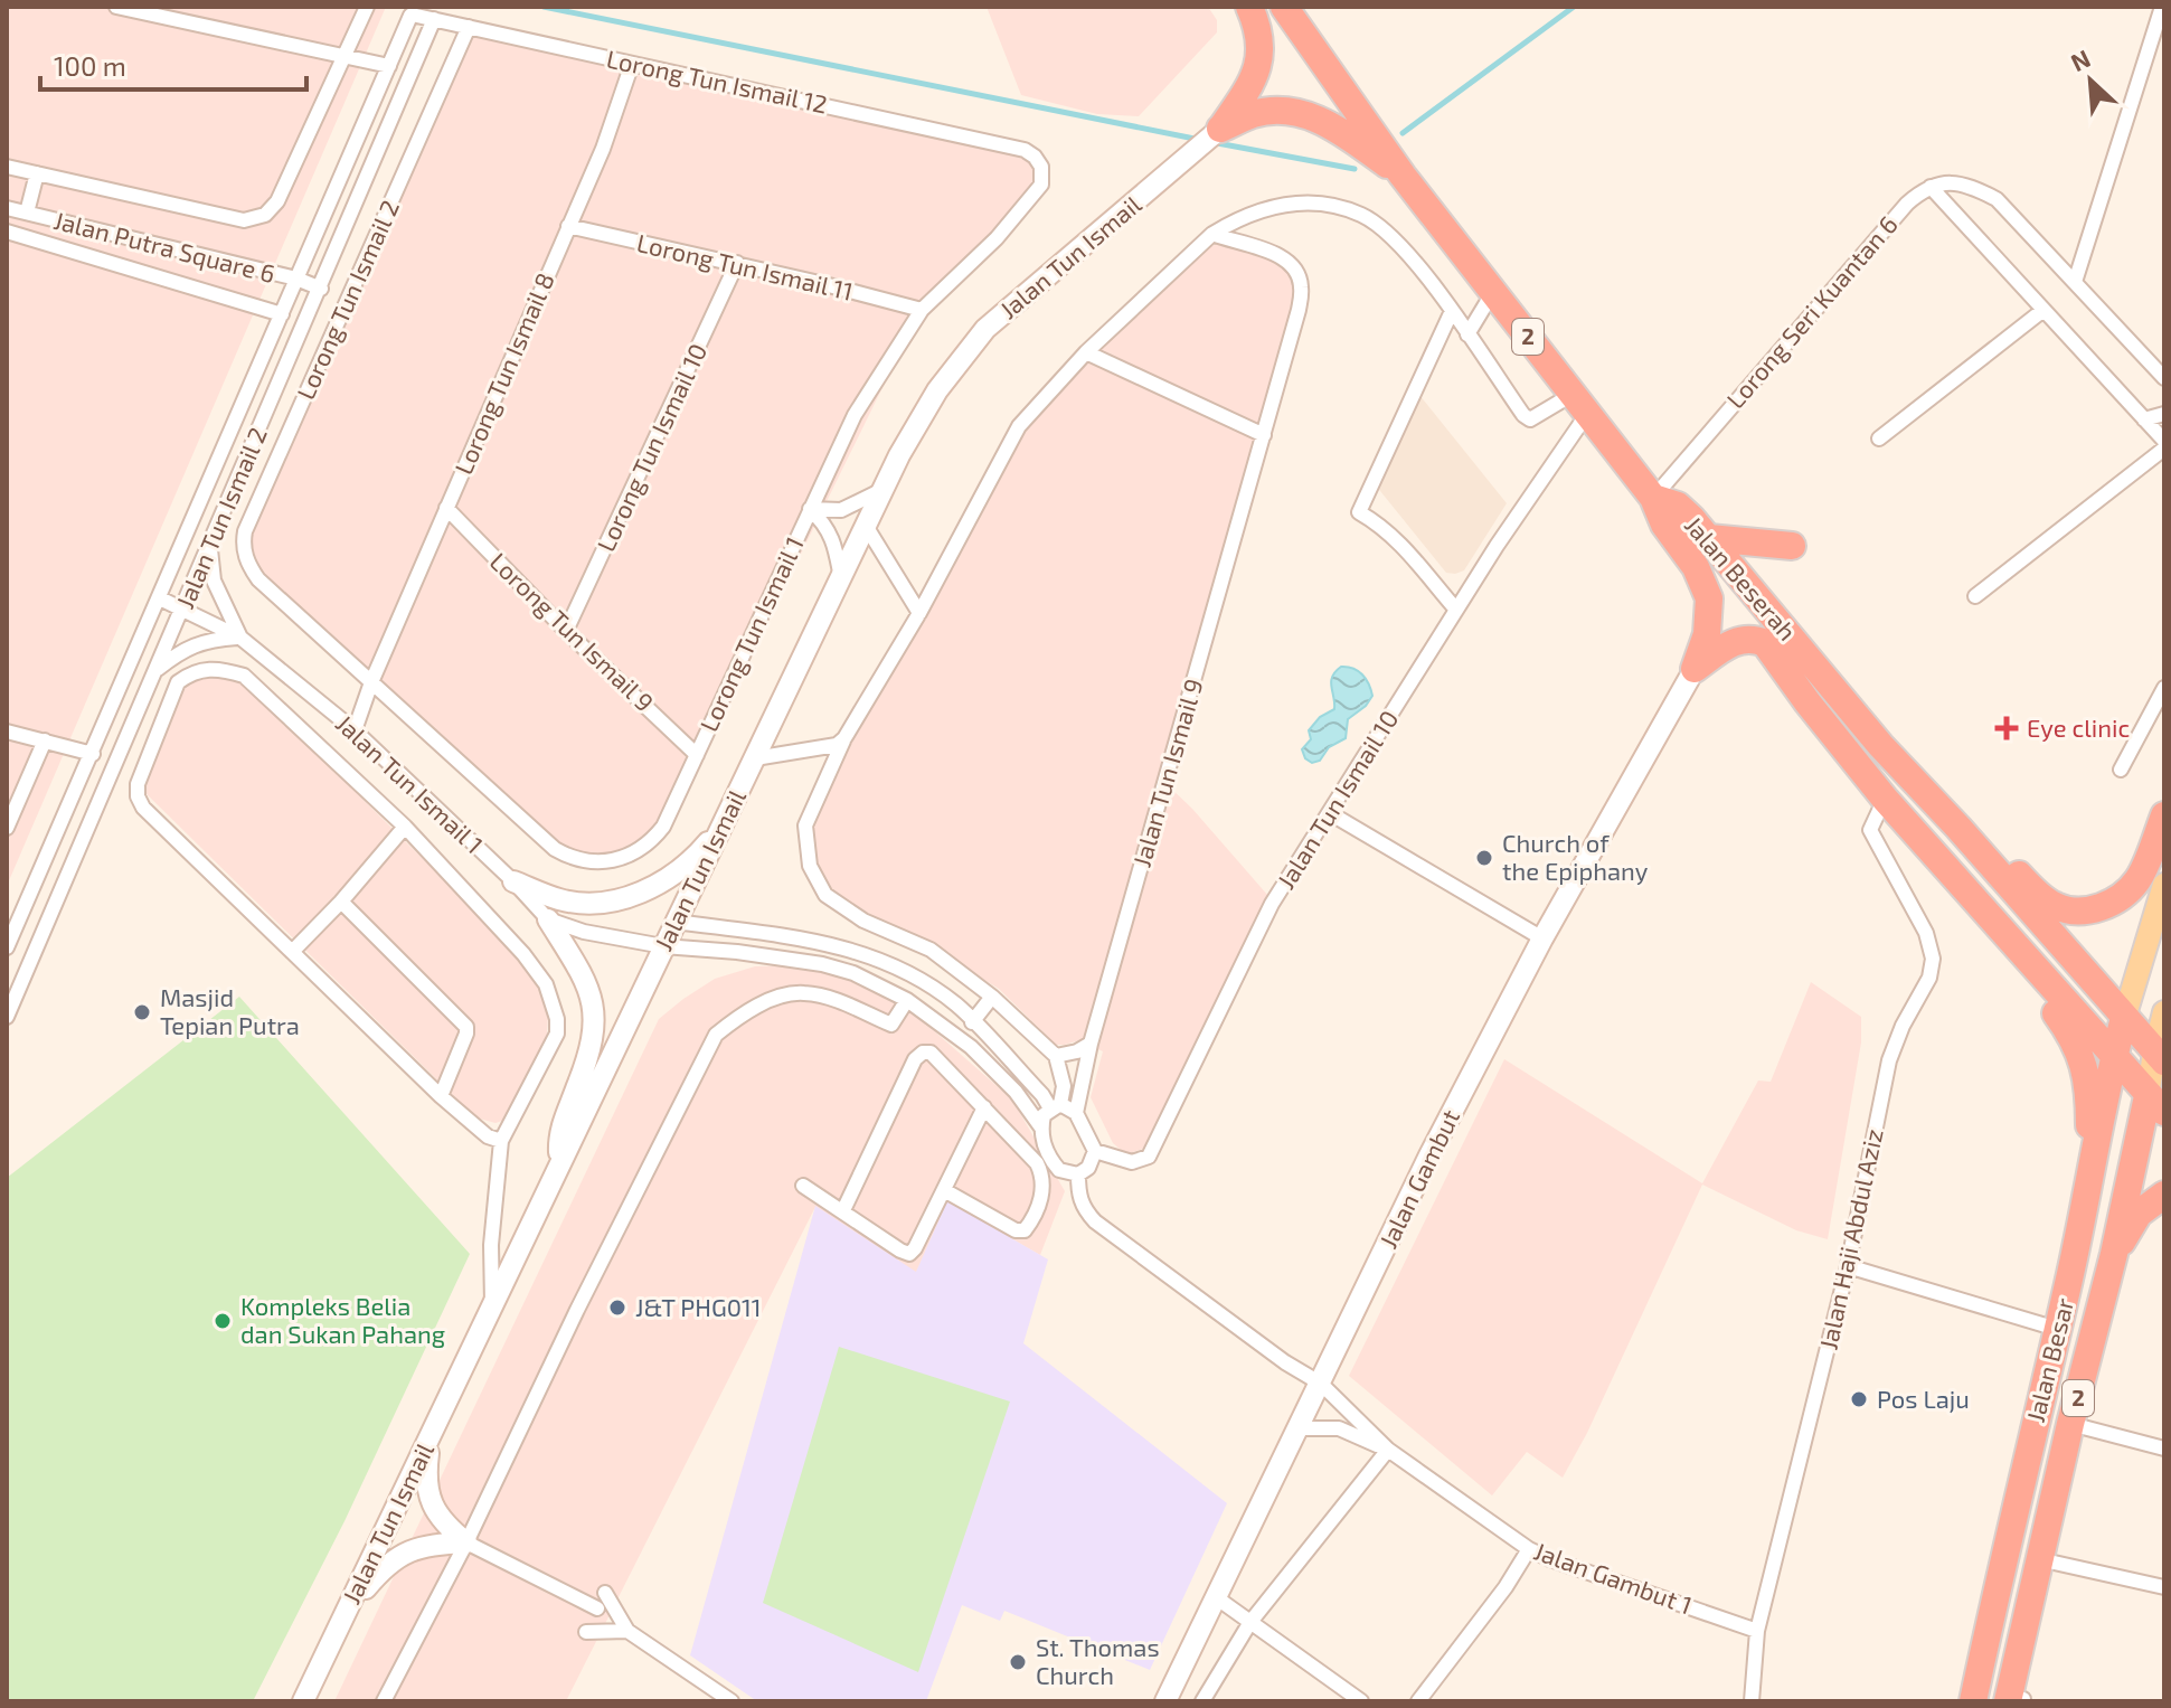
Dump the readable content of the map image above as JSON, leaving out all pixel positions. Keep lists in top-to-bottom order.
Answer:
{
  "streets": {
    "highway": ["2", "Jalan Beserah", "Jalan Besar"],
    "main road": ["Jalan Tun Ismail", "Jalan Gambut"],
    "street": [
      "Lorong Tun Ismail 12",
      "Jalan Putra Square 6",
      "Lorong Tun Ismail 11",
      "Lorong Tun Ismail 2",
      "Lorong Seri Kuantan 6",
      "Lorong Tun Ismail 8",
      "Lorong Tun Ismail 10",
      "Jalan Tun Ismail 2",
      "Lorong Tun Ismail 9",
      "Lorong Tun Ismail 1",
      "Jalan Tun Ismail 9",
      "Jalan Tun Ismail 1",
      "Jalan Tun Ismail 10",
      "Jalan Haji Abdul Aziz",
      "Jalan Gambut 1"
    ]
  },
  "crossings": [
    ["Lorong Tun Ismail 12", "Lorong Tun Ismail 2"],
    ["Lorong Tun Ismail 12", "Lorong Tun Ismail 8"],
    ["Lorong Tun Ismail 12", "Jalan Tun Ismail 2"],
    ["Lorong Tun Ismail 12", "Lorong Tun Ismail 1"],
    ["Jalan Putra Square 6", "Jalan Tun Ismail 2"],
    ["Jalan Tun Ismail", "2"],
    ["Jalan Tun Ismail", "Jalan Tun Ismail 1"],
    ["Lorong Tun Ismail 11", "Lorong Tun Ismail 8"],
    ["Lorong Tun Ismail 11", "Lorong Tun Ismail 10"],
    ["Lorong Tun Ismail 11", "Lorong Tun Ismail 1"],
    ["Lorong Tun Ismail 2", "Lorong Tun Ismail 8"],
    ["Lorong Tun Ismail 2", "Lorong Tun Ismail 1"],
    ["Lorong Seri Kuantan 6", "2"],
    ["Lorong Seri Kuantan 6", "Jalan Beserah"],
    ["2", "Jalan Beserah"],
    ["2", "Jalan Gambut"],
    ["Lorong Tun Ismail 8", "Lorong Tun Ismail 9"],
    ["Lorong Tun Ismail 8", "Lorong Tun Ismail 1"],
    ["Lorong Tun Ismail 8", "Jalan Tun Ismail 1"],
    ["Lorong Tun Ismail 10", "Lorong Tun Ismail 9"],
    ["Jalan Tun Ismail 2", "Jalan Tun Ismail 1"],
    ["Jalan Beserah", "Jalan Tun Ismail 10"],
    ["Jalan Beserah", "Jalan Gambut"],
    ["Jalan Beserah", "Jalan Haji Abdul Aziz"],
    ["Jalan Beserah", "Jalan Besar"],
    ["Lorong Tun Ismail 9", "Lorong Tun Ismail 1"],
    ["Jalan Tun Ismail 9", "Jalan Tun Ismail 1"],
    ["Jalan Tun Ismail 9", "Jalan Tun Ismail 10"],
    ["Jalan Tun Ismail 9", "Jalan Gambut 1"],
    ["Jalan Tun Ismail 1", "Jalan Tun Ismail 10"],
    ["Jalan Tun Ismail 1", "Jalan Gambut 1"],
    ["Jalan Tun Ismail 10", "Jalan Gambut 1"],
    ["Jalan Gambut", "Jalan Gambut 1"],
    ["Jalan Haji Abdul Aziz", "Jalan Gambut 1"]
  ],
  "places": {
    "health": ["Eye clinic"],
    "other": [
      "Church of the Epiphany",
      "Masjid Tepian Putra",
      "J&T PHG011",
      "Kompleks Belia dan Sukan Pahang",
      "Pos Laju",
      "St. Thomas Church"
    ]
  },
  "scale_bar": "100 m",
  "north": "top left"
}
